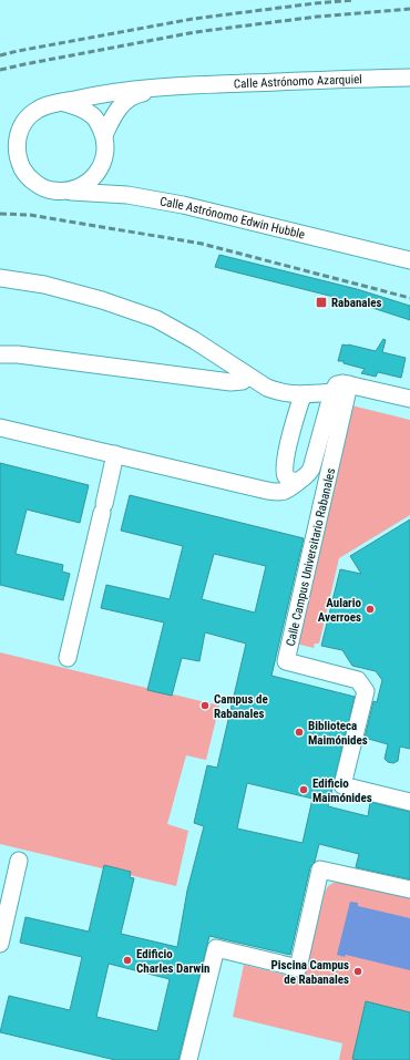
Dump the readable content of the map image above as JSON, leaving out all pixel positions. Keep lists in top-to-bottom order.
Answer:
{
  "streets": {
    "street": ["Calle Astrónomo Azarquiel", "Calle Astrónomo Edwin Hubble", "Calle Campus Universitario Rabanales"]
  },
  "places": {
    "transit": ["Rabanales"],
    "other": [
      "Aulario Averroes",
      "Campus de Rabanales",
      "Biblioteca Maimónides",
      "Edificio Maimónides",
      "Edificio Charles Darwin",
      "Piscina Campus de Rabanales"
    ]
  }
}
